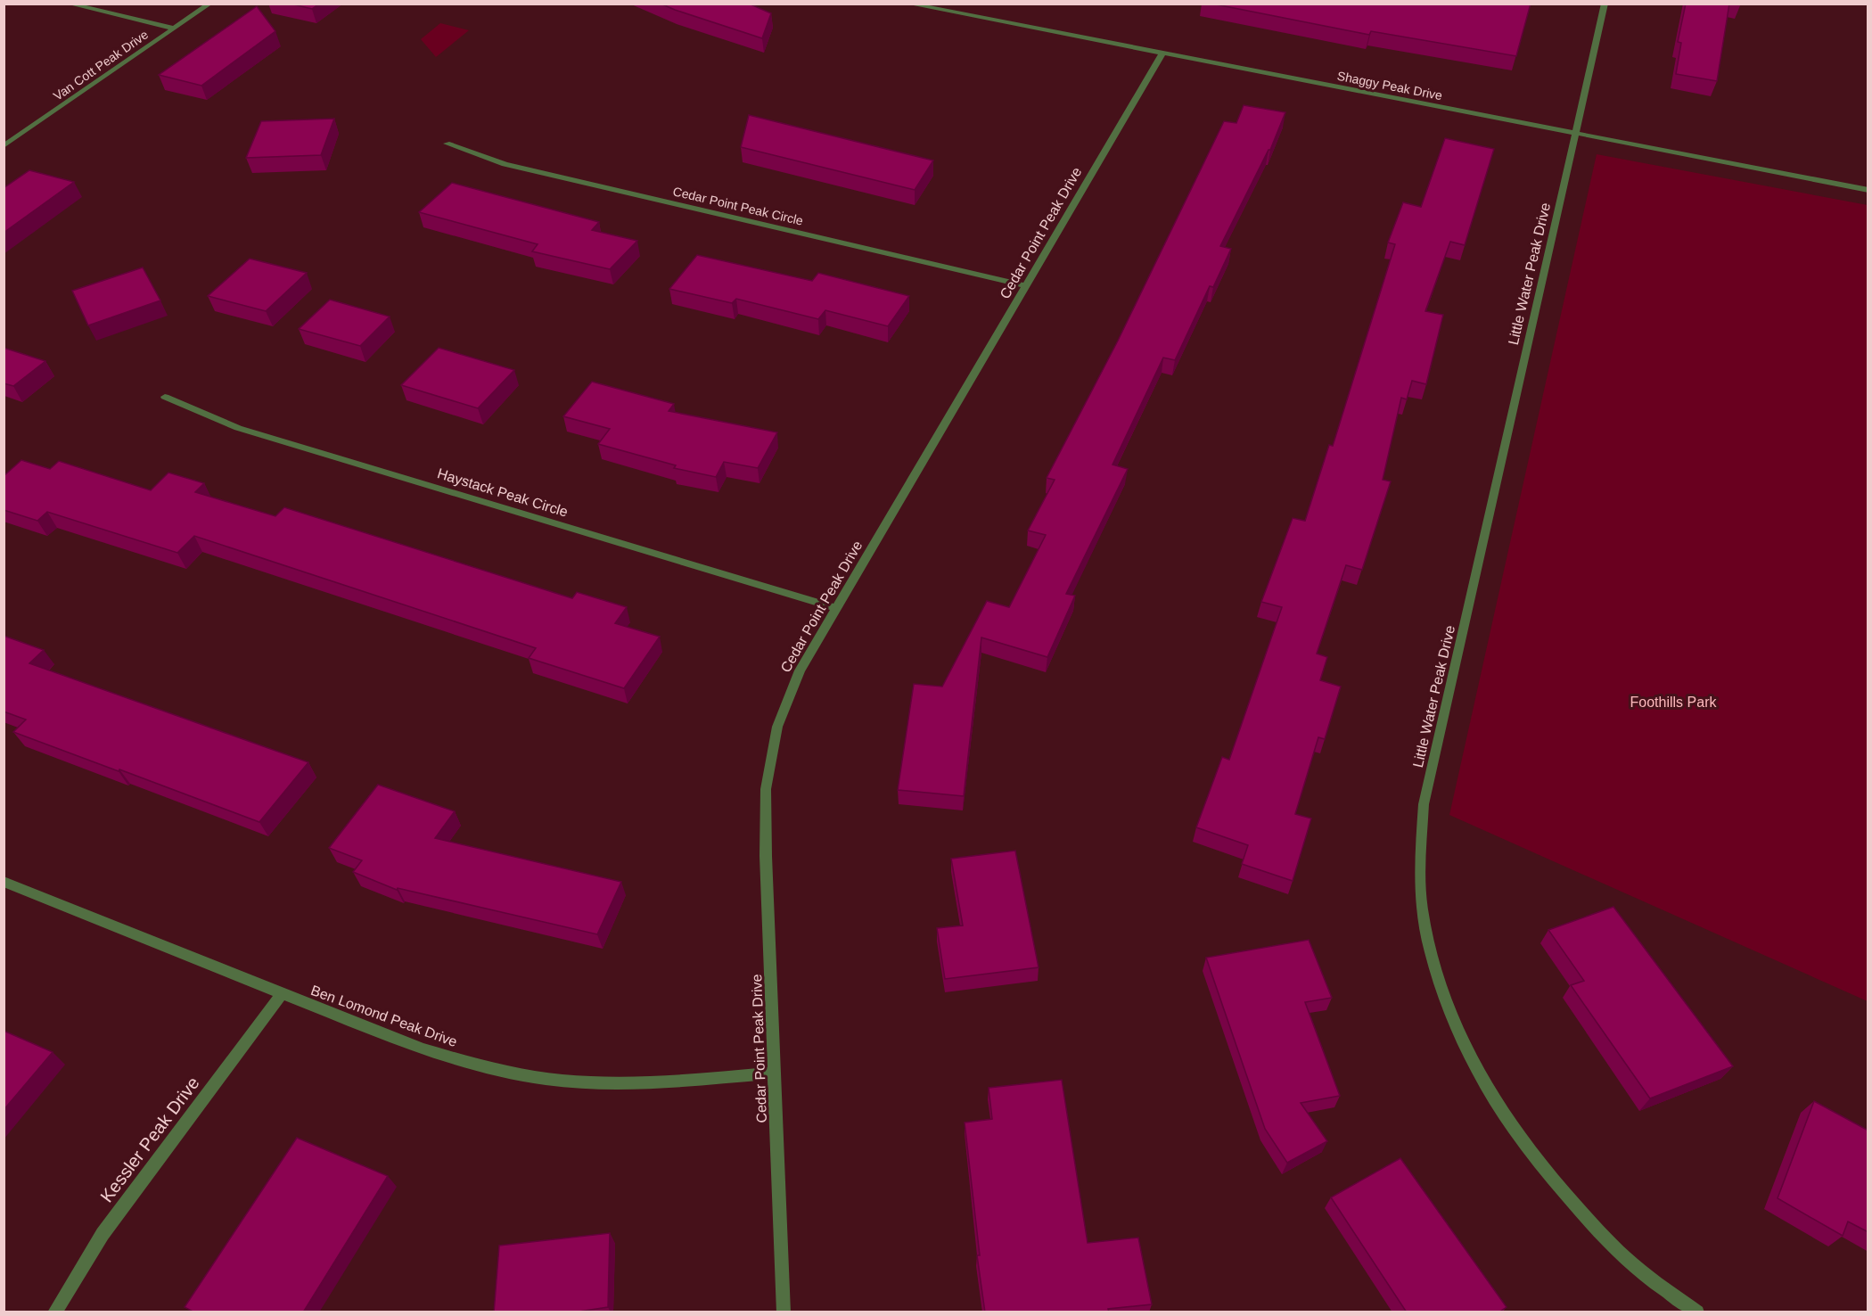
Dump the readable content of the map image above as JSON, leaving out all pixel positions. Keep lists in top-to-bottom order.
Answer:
{
  "streets": {
    "street": [
      "Van Cott Peak Drive",
      "Shaggy Peak Drive",
      "Cedar Point Peak Circle",
      "Cedar Point Peak Drive",
      "Little Water Peak Drive",
      "Haystack Peak Circle",
      "Ben Lomond Peak Drive",
      "Kessler Peak Drive"
    ]
  },
  "crossings": [
    ["Shaggy Peak Drive", "Cedar Point Peak Drive"],
    ["Shaggy Peak Drive", "Little Water Peak Drive"],
    ["Cedar Point Peak Circle", "Cedar Point Peak Drive"],
    ["Cedar Point Peak Drive", "Haystack Peak Circle"],
    ["Cedar Point Peak Drive", "Ben Lomond Peak Drive"],
    ["Ben Lomond Peak Drive", "Kessler Peak Drive"]
  ],
  "parks": ["Foothills Park"]
}
